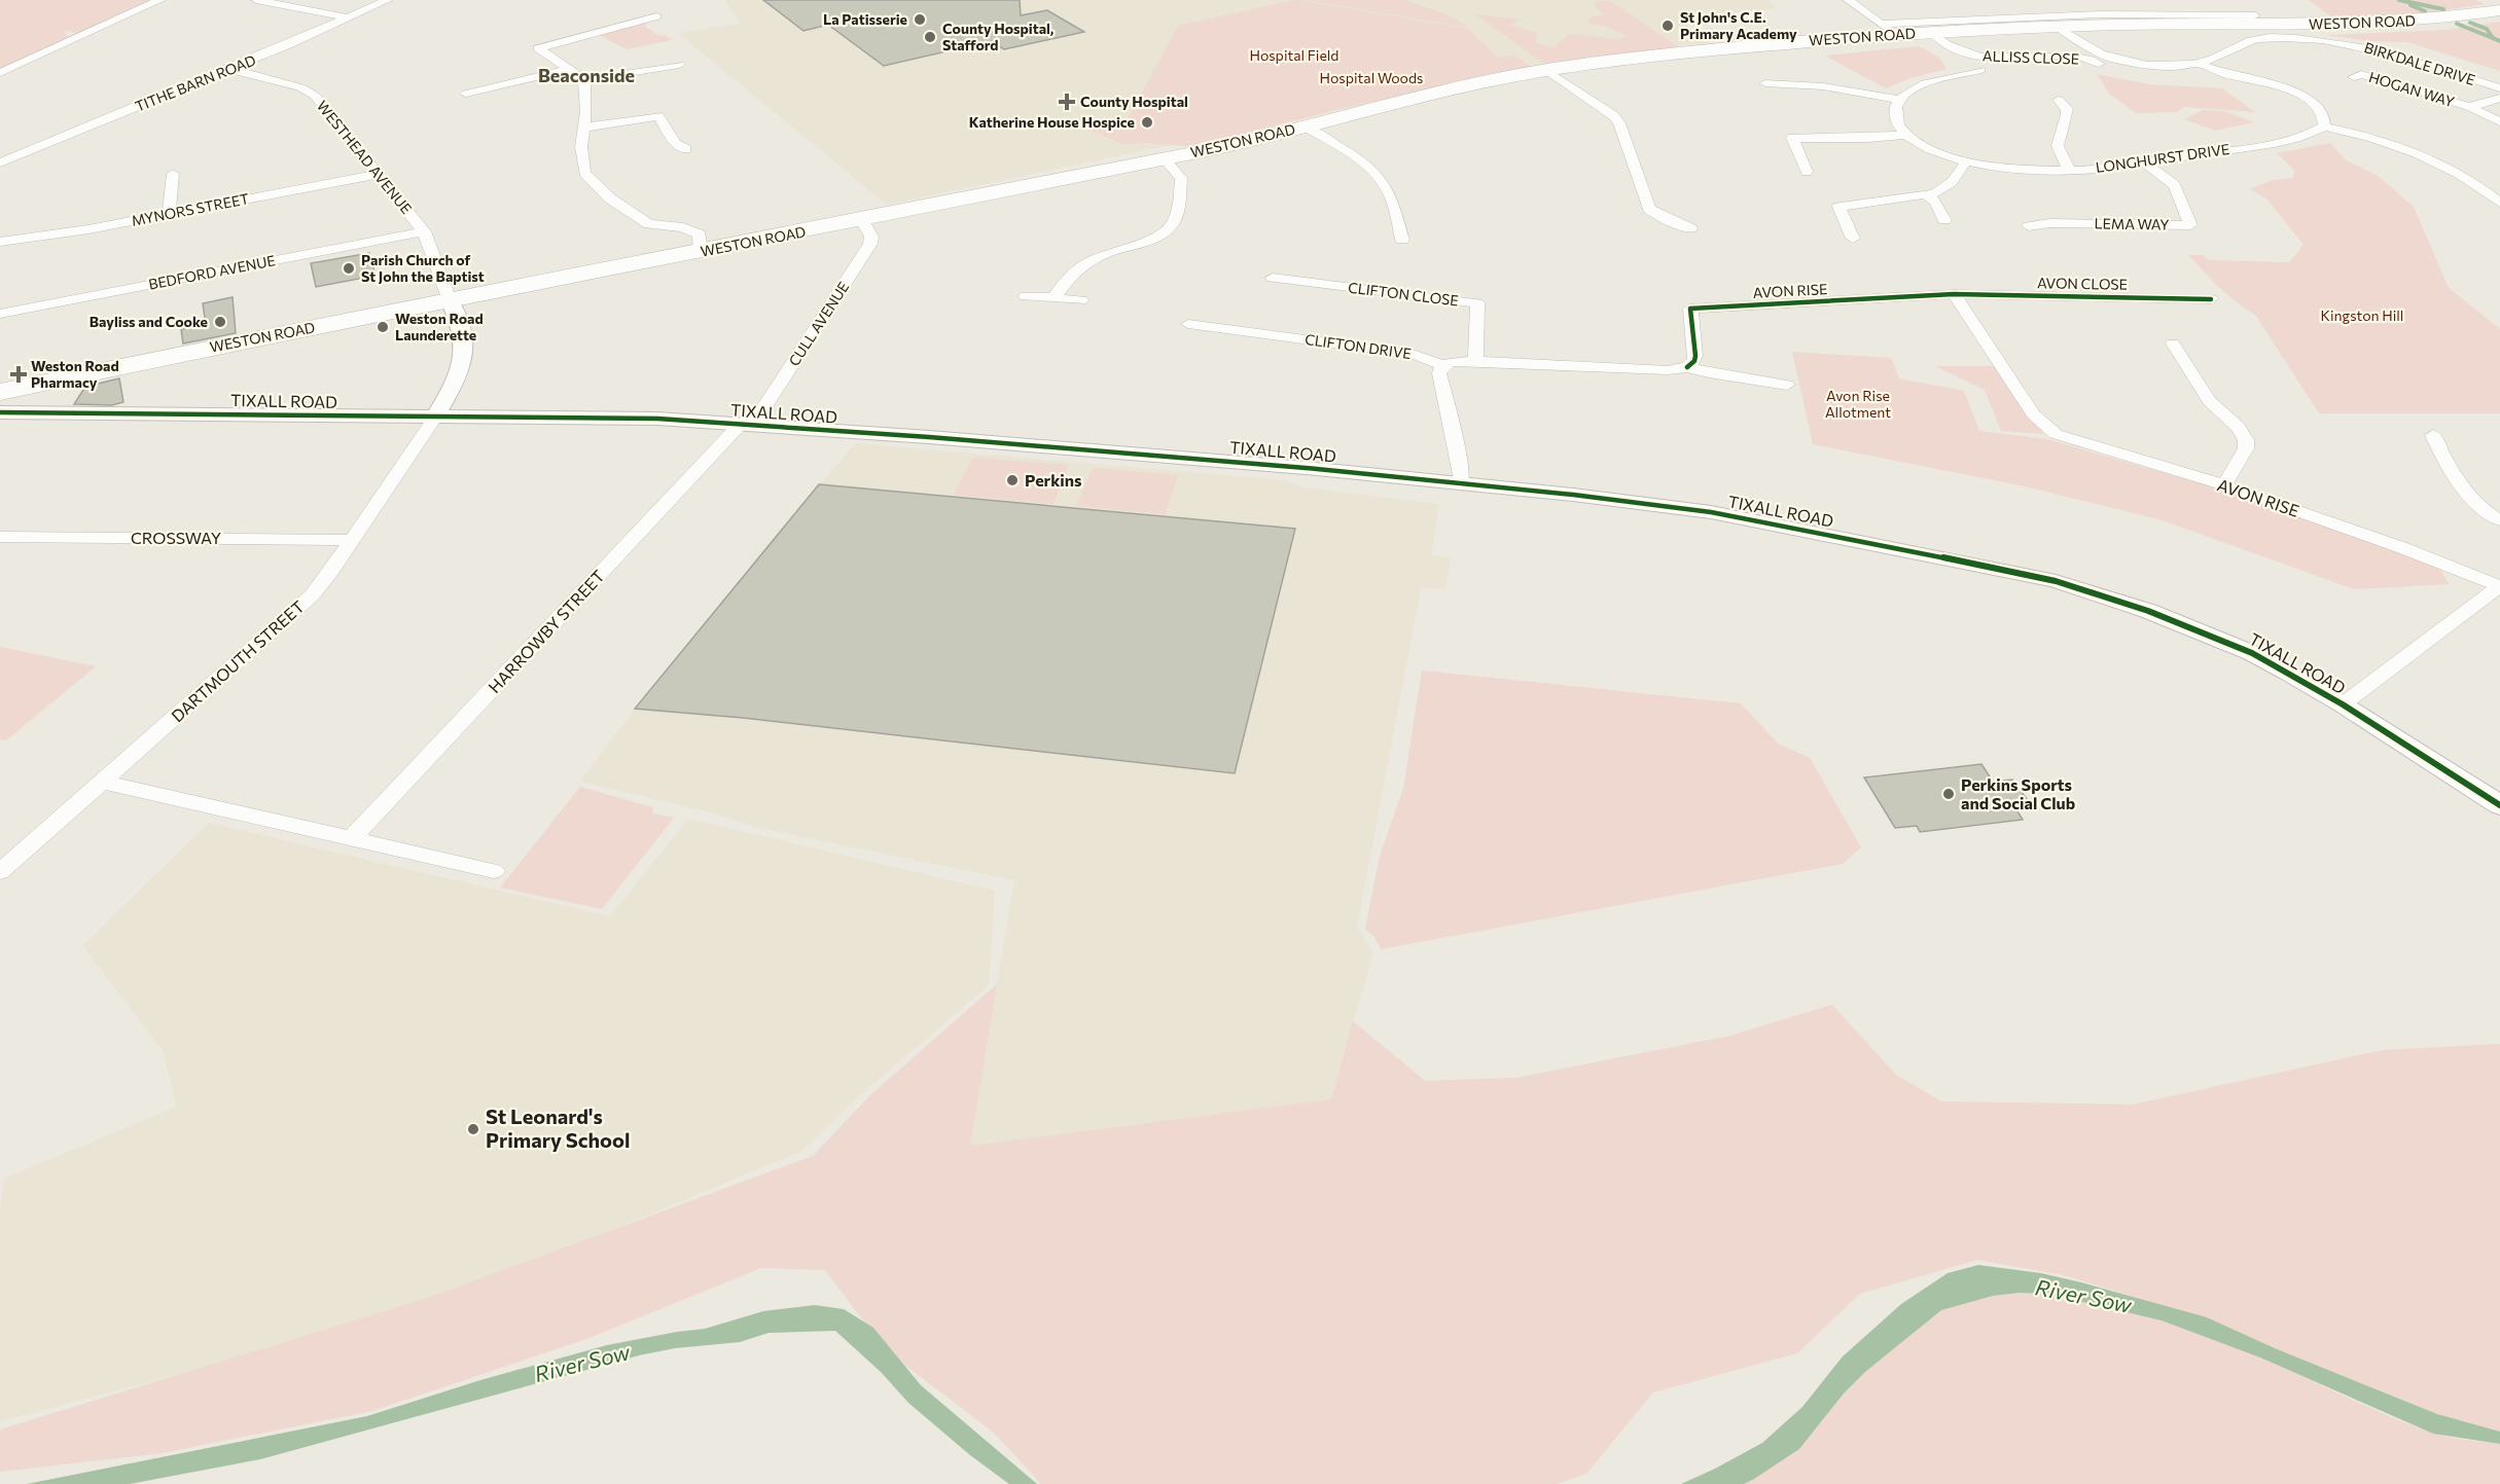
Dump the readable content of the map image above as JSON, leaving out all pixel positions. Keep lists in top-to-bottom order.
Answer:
{
  "streets": {
    "highway": ["WESTON ROAD"],
    "street": [
      "ALLISS CLOSE",
      "BIRKDALE DRIVE",
      "TITHE BARN ROAD",
      "HOGAN WAY",
      "WESTHEAD AVENUE",
      "LONGHURST DRIVE",
      "MYNORS STREET",
      "LEMA WAY",
      "BEDFORD AVENUE",
      "AVON CLOSE",
      "AVON RISE",
      "CLIFTON CLOSE",
      "CULL AVENUE",
      "CLIFTON DRIVE",
      "TIXALL ROAD",
      "CROSSWAY",
      "HARROWBY STREET",
      "DARTMOUTH STREET"
    ]
  },
  "crossings": [
    ["WESTON ROAD", "ALLISS CLOSE"],
    ["WESTON ROAD", "BIRKDALE DRIVE"],
    ["WESTON ROAD", "WESTHEAD AVENUE"],
    ["WESTON ROAD", "CULL AVENUE"],
    ["TITHE BARN ROAD", "WESTHEAD AVENUE"],
    ["WESTHEAD AVENUE", "MYNORS STREET"],
    ["WESTHEAD AVENUE", "BEDFORD AVENUE"],
    ["LONGHURST DRIVE", "LEMA WAY"],
    ["AVON CLOSE", "AVON RISE"],
    ["AVON RISE", "TIXALL ROAD"],
    ["CULL AVENUE", "TIXALL ROAD"],
    ["CULL AVENUE", "HARROWBY STREET"],
    ["TIXALL ROAD", "HARROWBY STREET"],
    ["TIXALL ROAD", "DARTMOUTH STREET"],
    ["CROSSWAY", "DARTMOUTH STREET"]
  ],
  "districts": ["Beaconside"],
  "water": ["River Sow"],
  "parks": [
    "Hospital Field",
    "Hospital Woods",
    "Kingston Hill",
    "Avon Rise Allotment"
  ],
  "places": {
    "other": [
      "La Patisserie",
      "St John's C.E. Primary Academy",
      "County Hospital, Stafford",
      "Katherine House Hospice",
      "Parish Church of St John the Baptist",
      "Bayliss and Cooke",
      "Weston Road Launderette",
      "Perkins",
      "Perkins Sports and Social Club",
      "St Leonard's Primary School"
    ],
    "health": ["County Hospital", "Weston Road Pharmacy"]
  }
}
